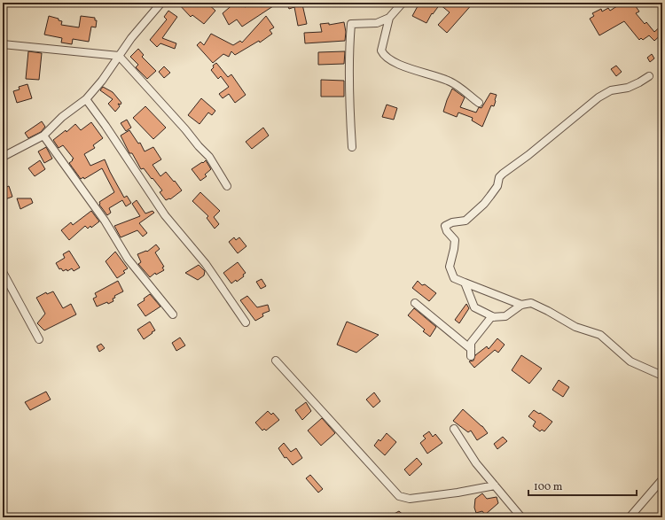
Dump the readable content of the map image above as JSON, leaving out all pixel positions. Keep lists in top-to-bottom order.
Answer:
{
  "scale_bar": "100 m"
}
